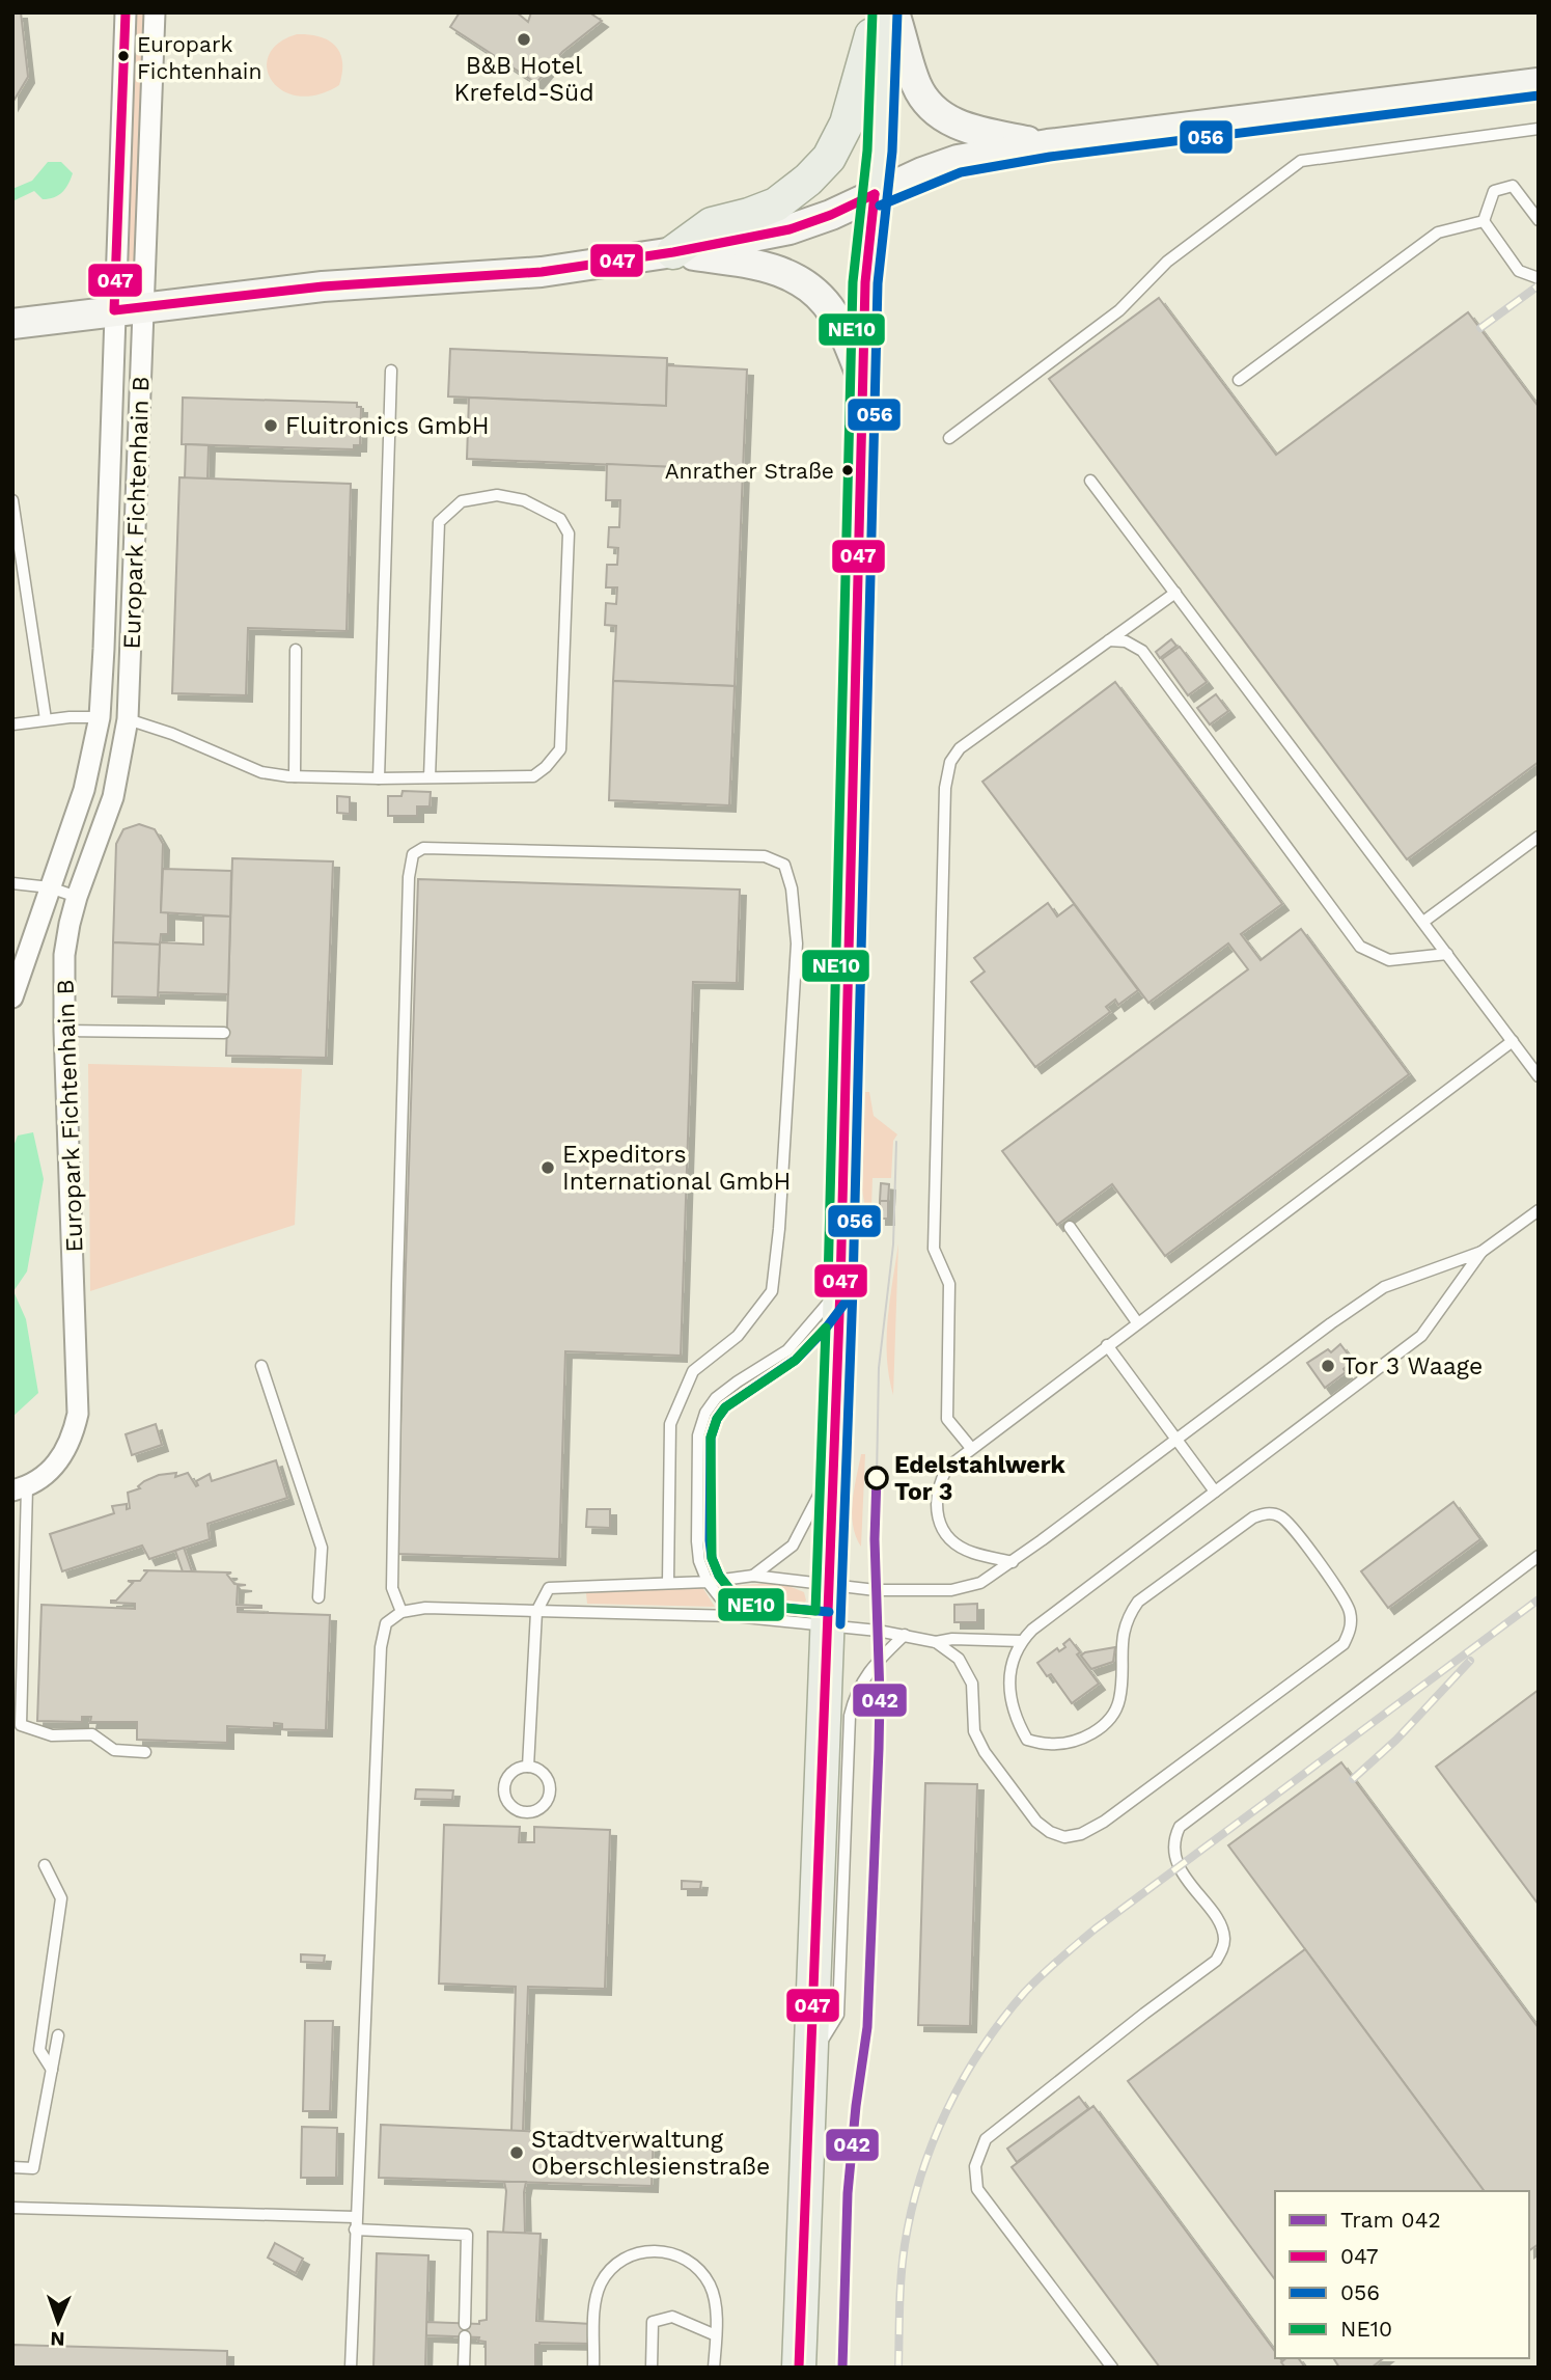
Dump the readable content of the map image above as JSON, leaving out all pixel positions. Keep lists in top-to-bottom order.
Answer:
{
  "streets": {
    "street": ["Europark Fichtenhain B"]
  },
  "places": [
    "B&B Hotel Krefeld-Süd",
    "Europark Fichtenhain",
    "Fluitronics GmbH",
    "Anrather Straße",
    "Expeditors International GmbH",
    "Tor 3 Waage",
    "Edelstahlwerk Tor 3",
    "Stadtverwaltung Oberschlesienstraße"
  ],
  "lines": [
    "transit line 047",
    "transit line 056",
    "transit line NE10",
    "tram line 042"
  ],
  "legend": [
    "Tram 042",
    "047",
    "056",
    "NE10"
  ],
  "north": "bottom"
}
